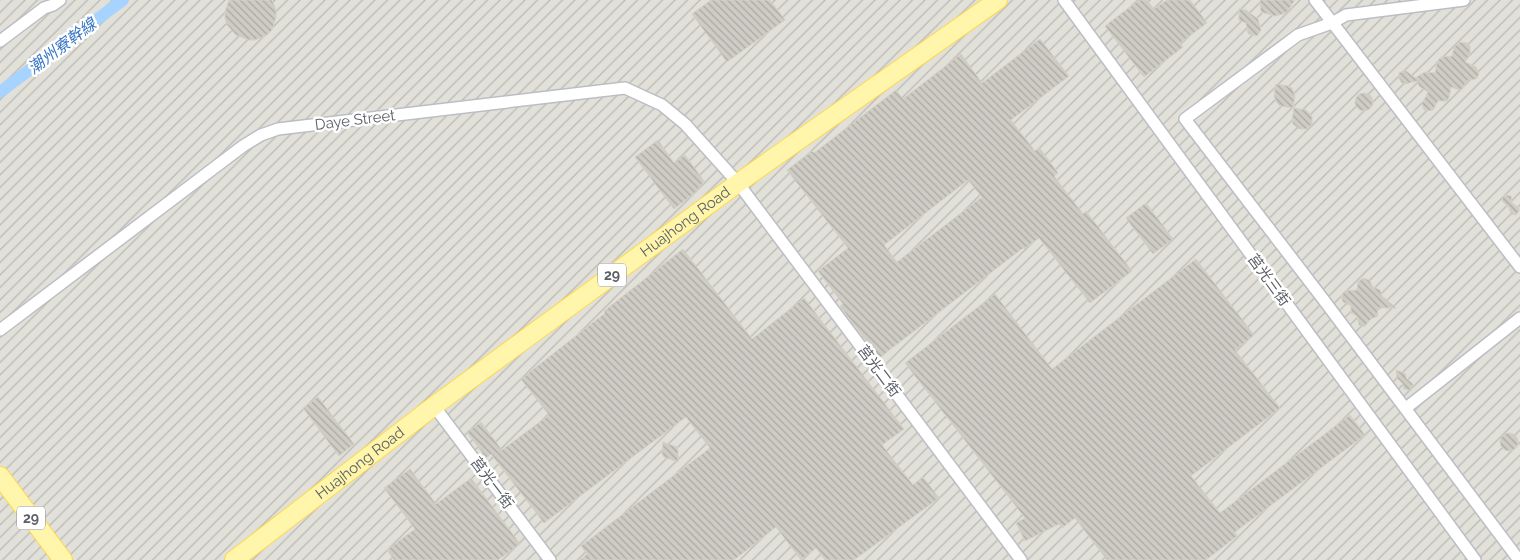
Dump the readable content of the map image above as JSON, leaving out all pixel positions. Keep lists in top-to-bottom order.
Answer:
{
  "streets": {
    "main road": ["Huajhong Road", "29"],
    "street": [
      "Daye Street",
      "莒光三街",
      "莒光二街",
      "莒光一街"
    ]
  },
  "crossings": [
    ["Daye Street", "Huajhong Road"],
    ["Daye Street", "莒光二街"],
    ["Huajhong Road", "莒光二街"],
    ["Huajhong Road", "莒光一街"]
  ],
  "water": ["潮州寮幹線"]
}
